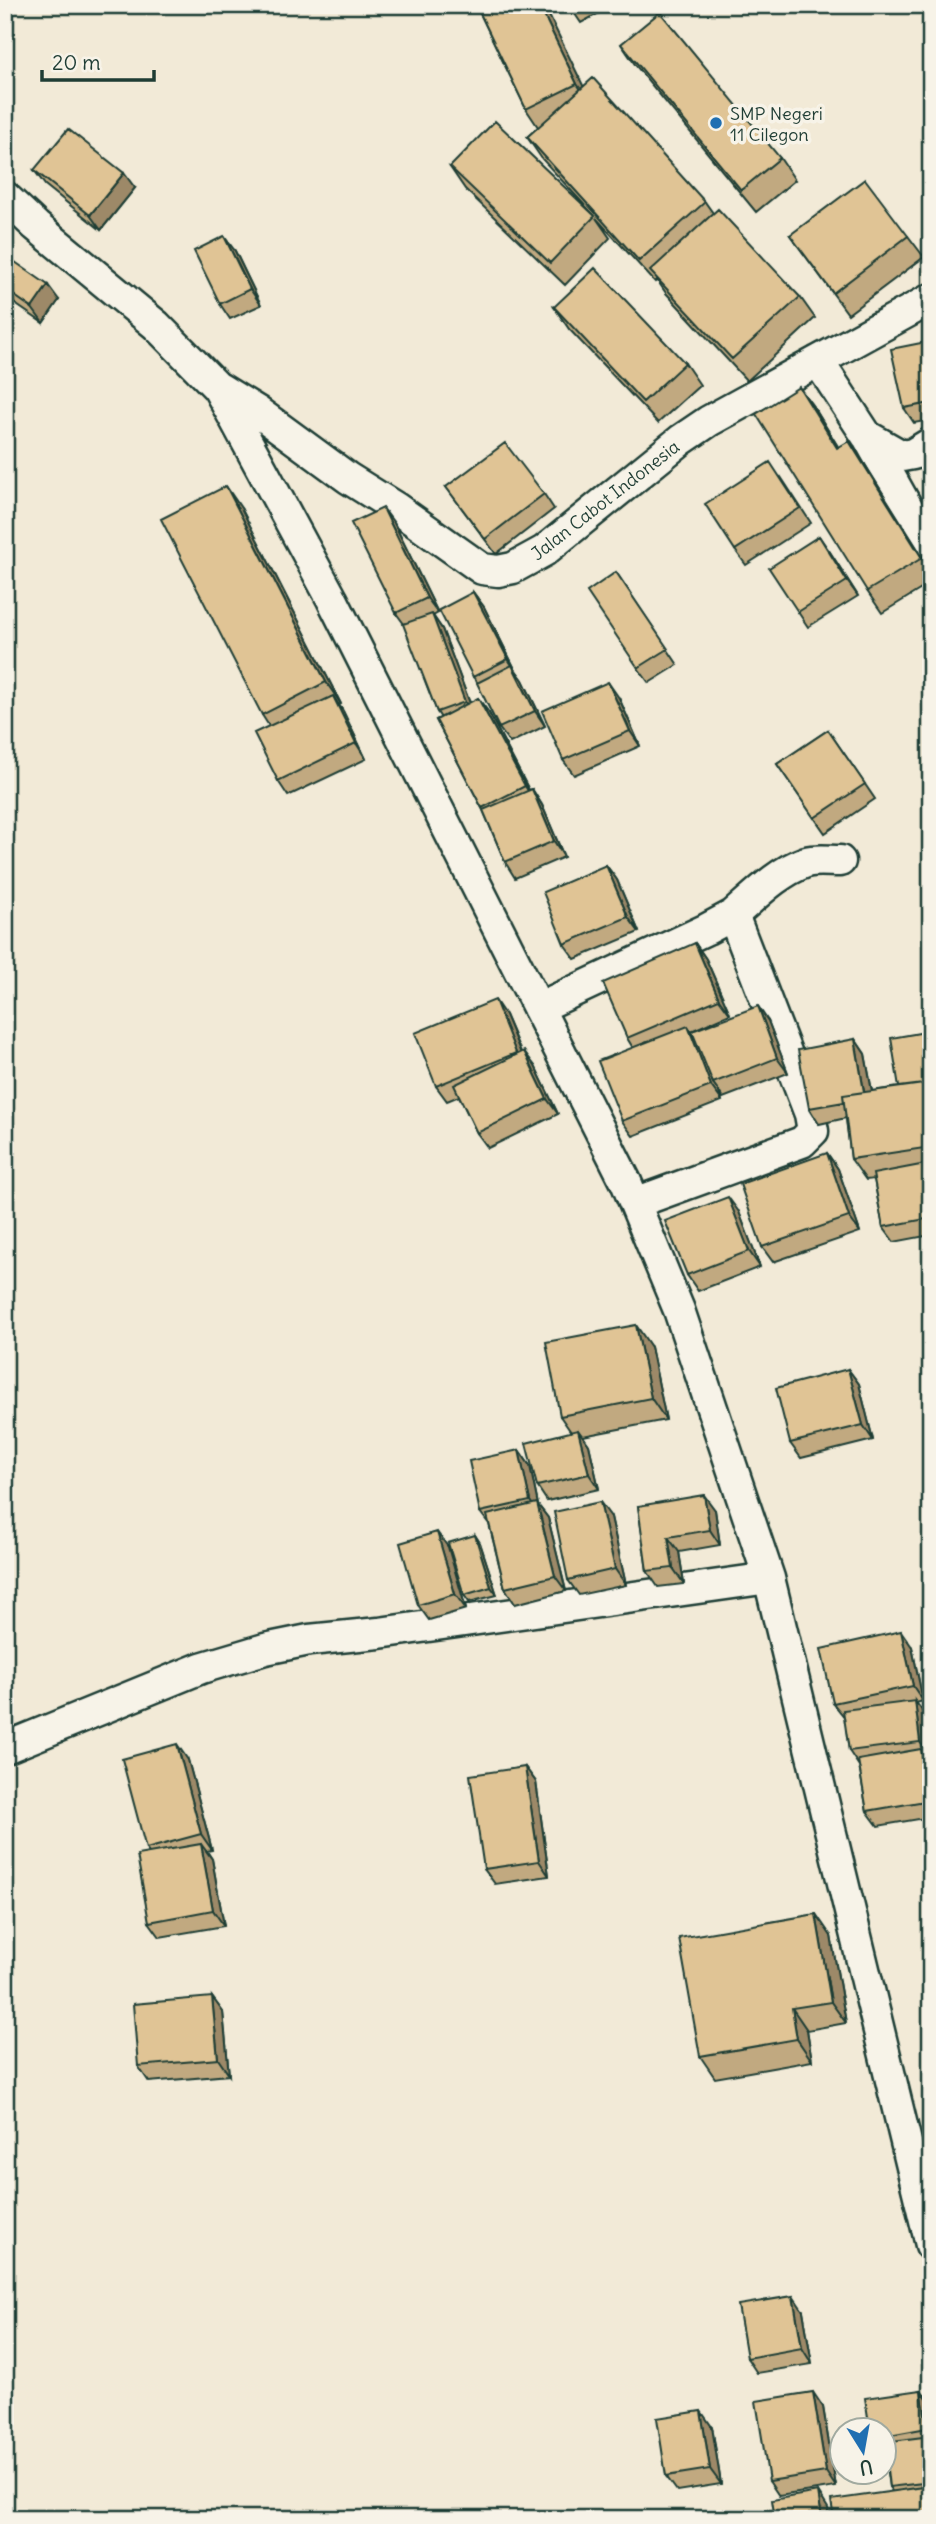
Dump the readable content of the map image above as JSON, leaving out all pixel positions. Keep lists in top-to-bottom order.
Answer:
{
  "streets": {
    "street": ["Jalan Cabot Indonesia"]
  },
  "places": ["SMP Negeri 11 Cilegon"],
  "scale_bar": "20 m",
  "north": "bottom"
}
